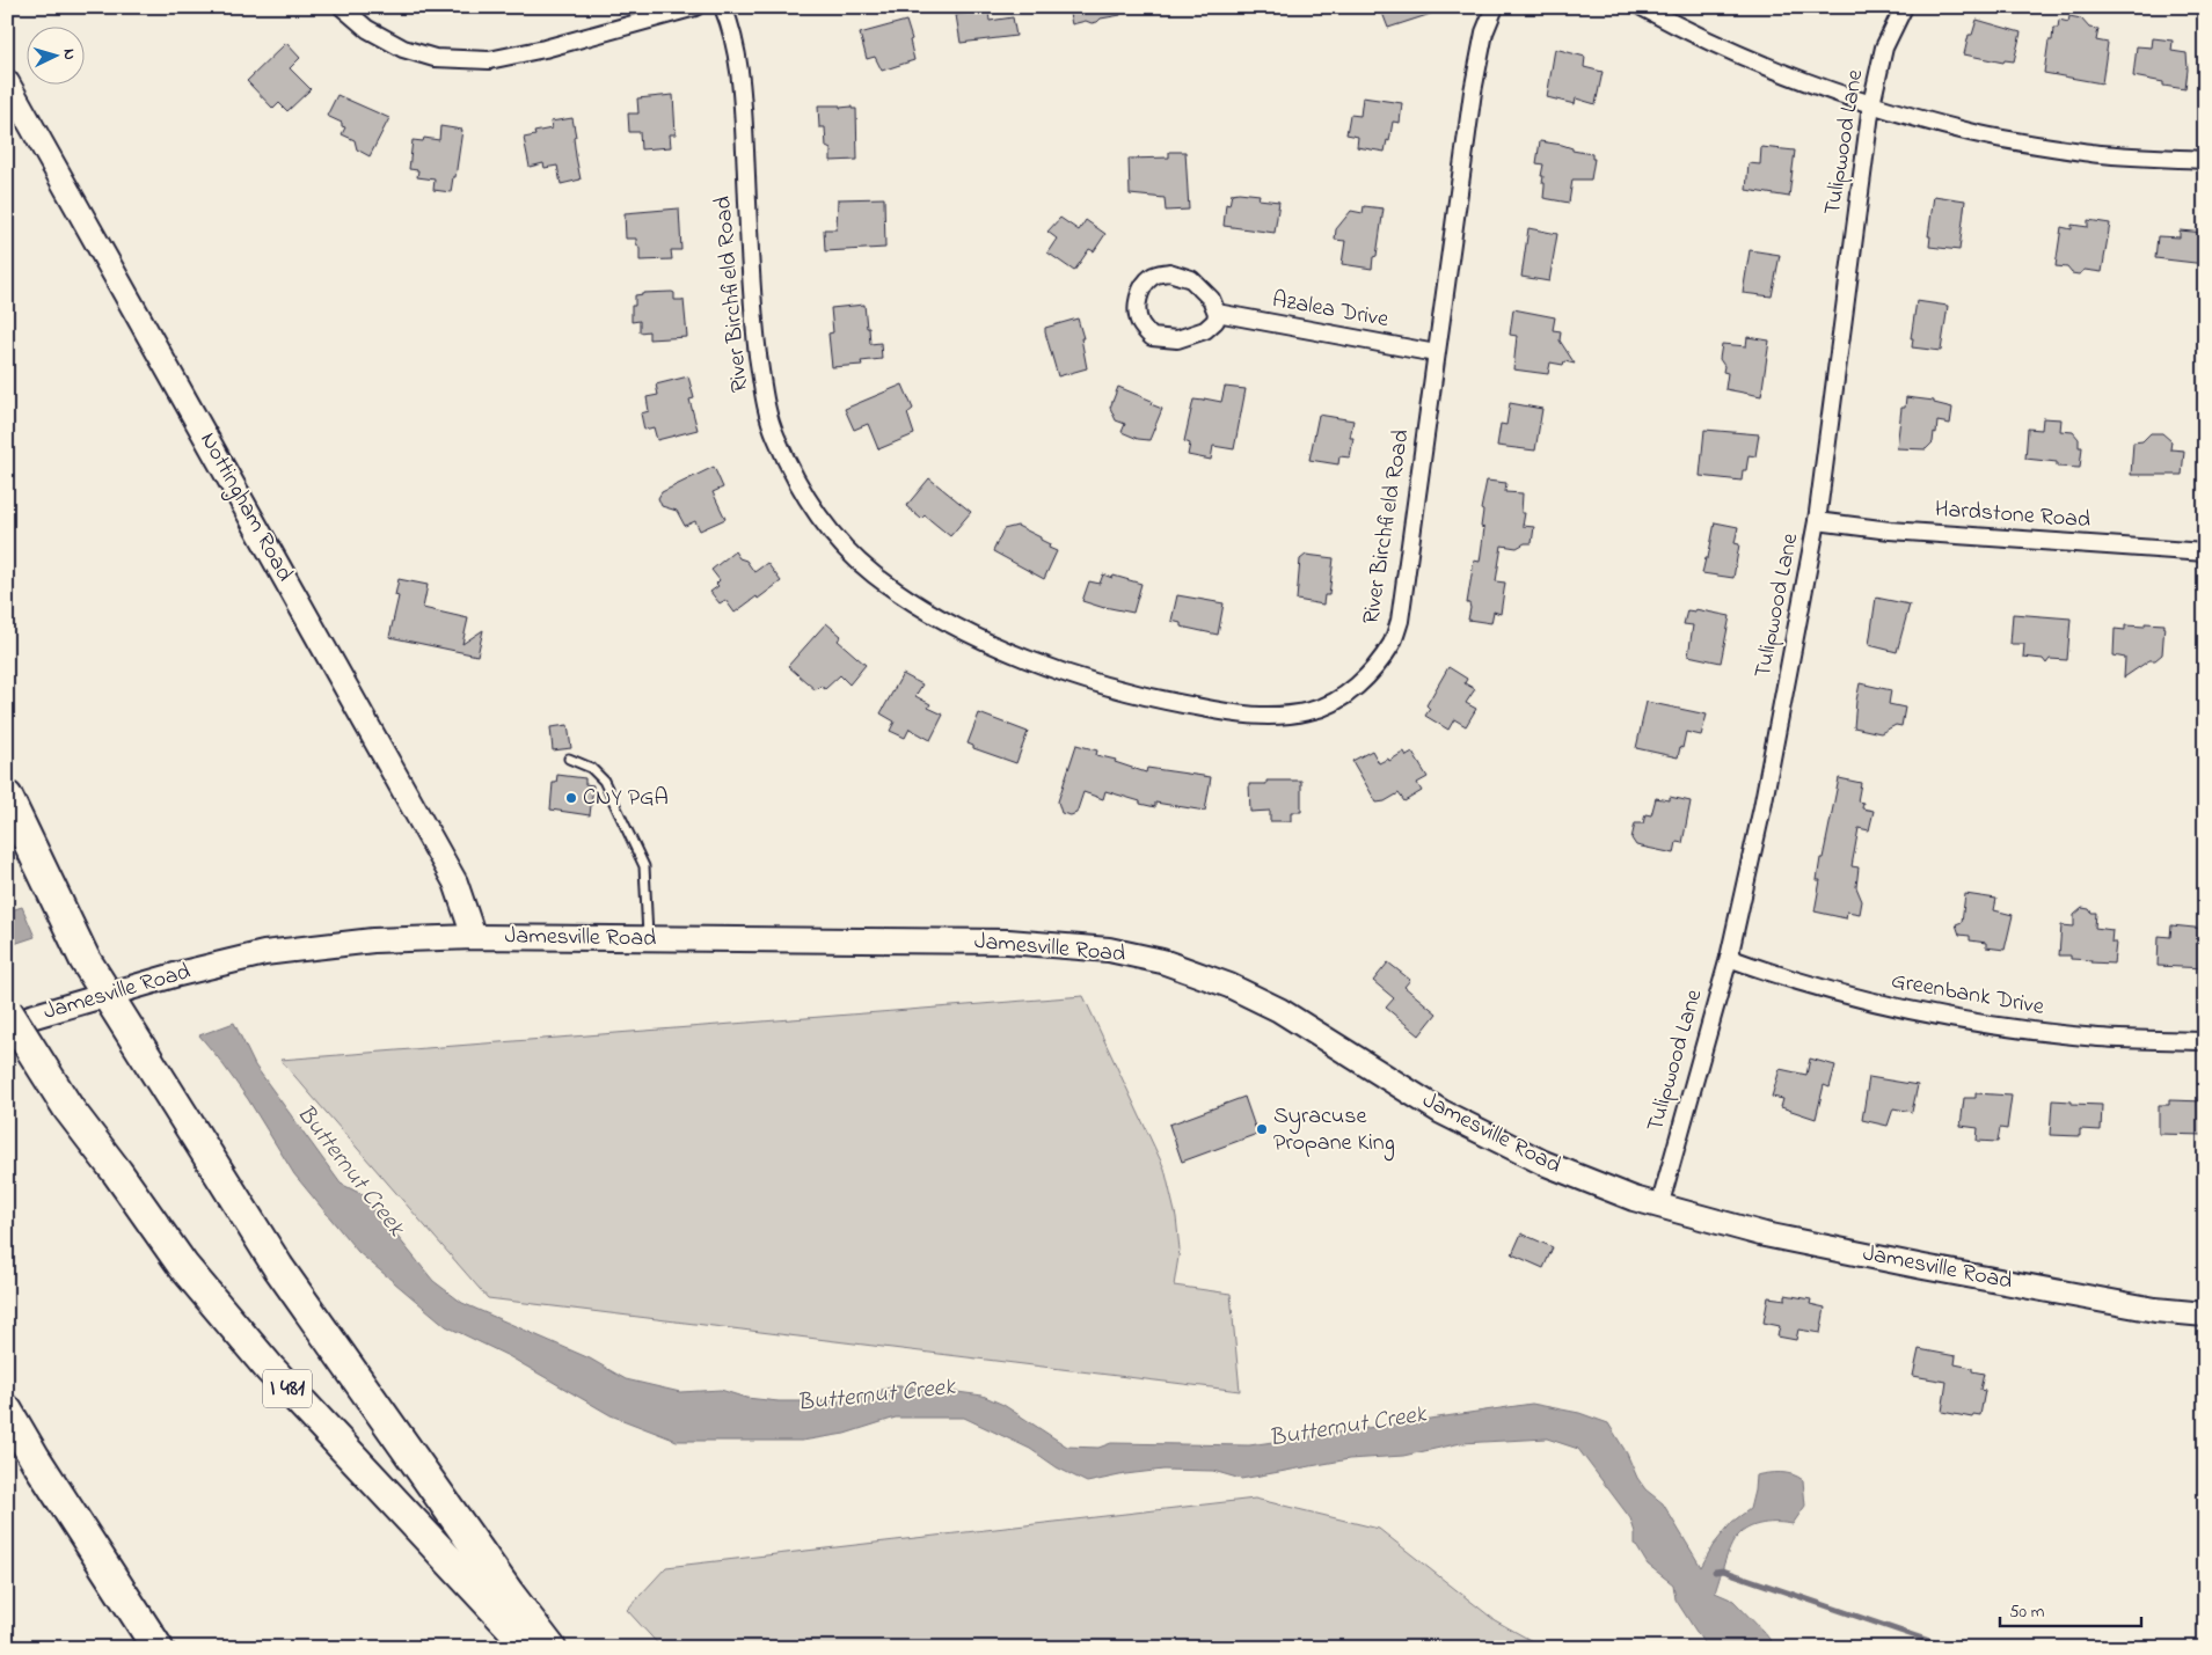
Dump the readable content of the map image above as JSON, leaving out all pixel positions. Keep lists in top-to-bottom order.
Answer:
{
  "streets": {
    "highway": ["I 481"],
    "street": [
      "Tulipwood Lane",
      "River Birchfield Road",
      "Azalea Drive",
      "Nottingham Road",
      "Hardstone Road",
      "Jamesville Road",
      "Greenbank Drive"
    ]
  },
  "crossings": [
    ["Tulipwood Lane", "Hardstone Road"],
    ["Tulipwood Lane", "Jamesville Road"],
    ["Tulipwood Lane", "Greenbank Drive"],
    ["River Birchfield Road", "Azalea Drive"],
    ["Nottingham Road", "Jamesville Road"]
  ],
  "water": ["Butternut Creek"],
  "places": ["CNY PGA", "Syracuse Propane King"],
  "scale_bar": "50 m",
  "north": "right"
}
